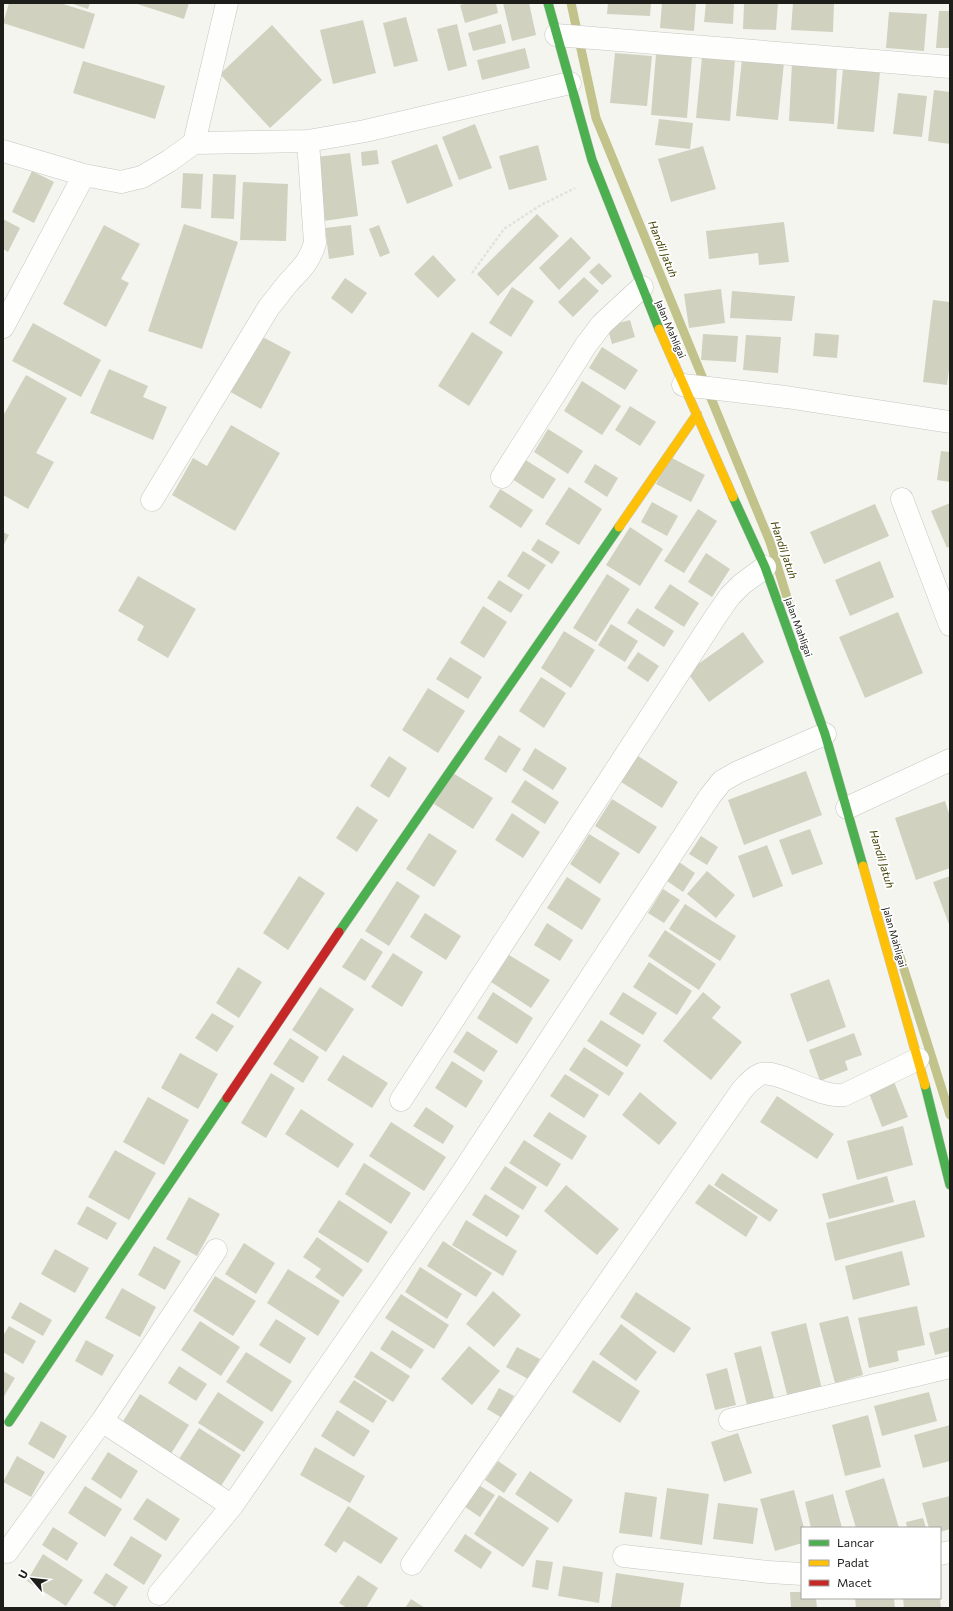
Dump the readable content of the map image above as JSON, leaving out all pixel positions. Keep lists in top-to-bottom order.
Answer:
{
  "streets": {
    "street": ["Jalan Mahligai"]
  },
  "water": ["Handil Jatuh"],
  "legend": ["Lancar", "Padat", "Macet"],
  "north": "top left"
}
